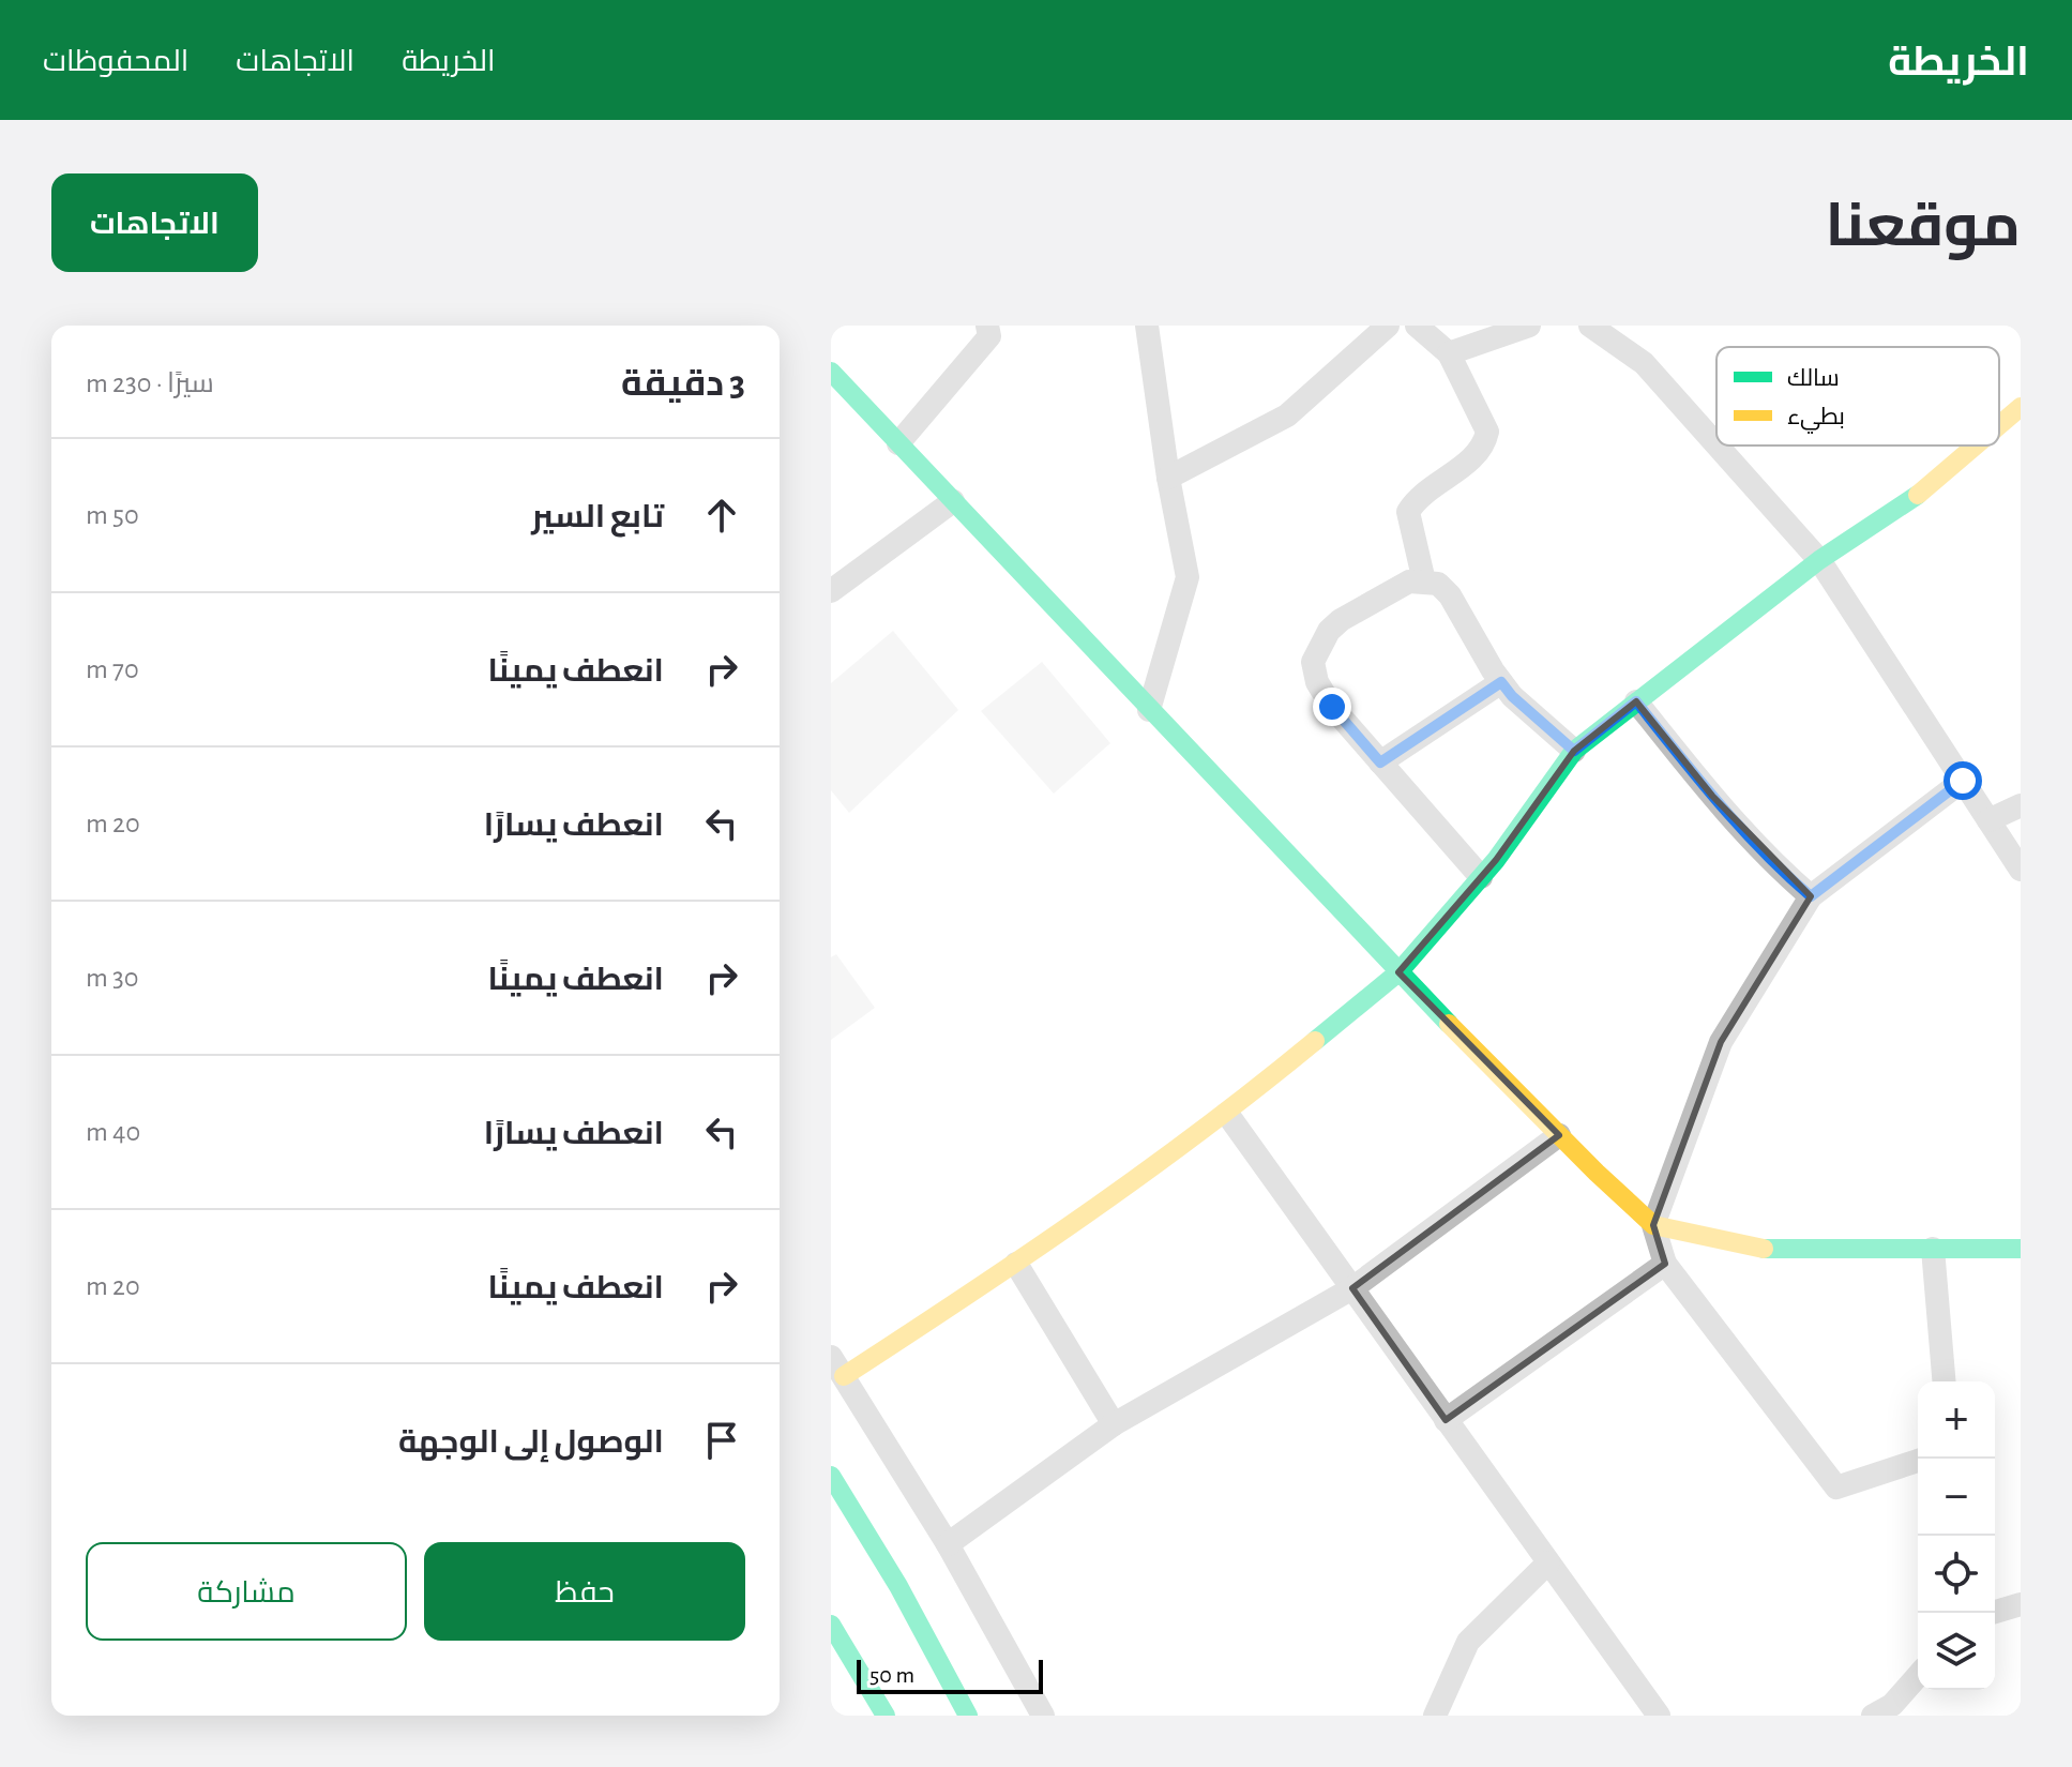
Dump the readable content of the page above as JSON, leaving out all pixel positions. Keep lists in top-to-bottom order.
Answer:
{
  "legend": ["سالك", "بطيء"],
  "scale_bar": "50 m",
  "page": {
    "header": "الخريطة",
    "nav": ["الخريطة", "الاتجاهات", "المحفوظات"],
    "title": "موقعنا",
    "buttons": [
      "الاتجاهات",
      ["حفظ", "مشاركة"]
    ],
    "heading": ["3 دقيقة", "سيرًا · 230 m"],
    "list": [
      ["تابع السير", "50 m"],
      ["انعطف يمينًا", "70 m"],
      ["انعطف يسارًا", "20 m"],
      ["انعطف يمينًا", "30 m"],
      ["انعطف يسارًا", "40 m"],
      ["انعطف يمينًا", "20 m"],
      "الوصول إلى الوجهة"
    ],
    "map_buttons": ["+", "−"],
    "scale": "50 m"
  }
}
